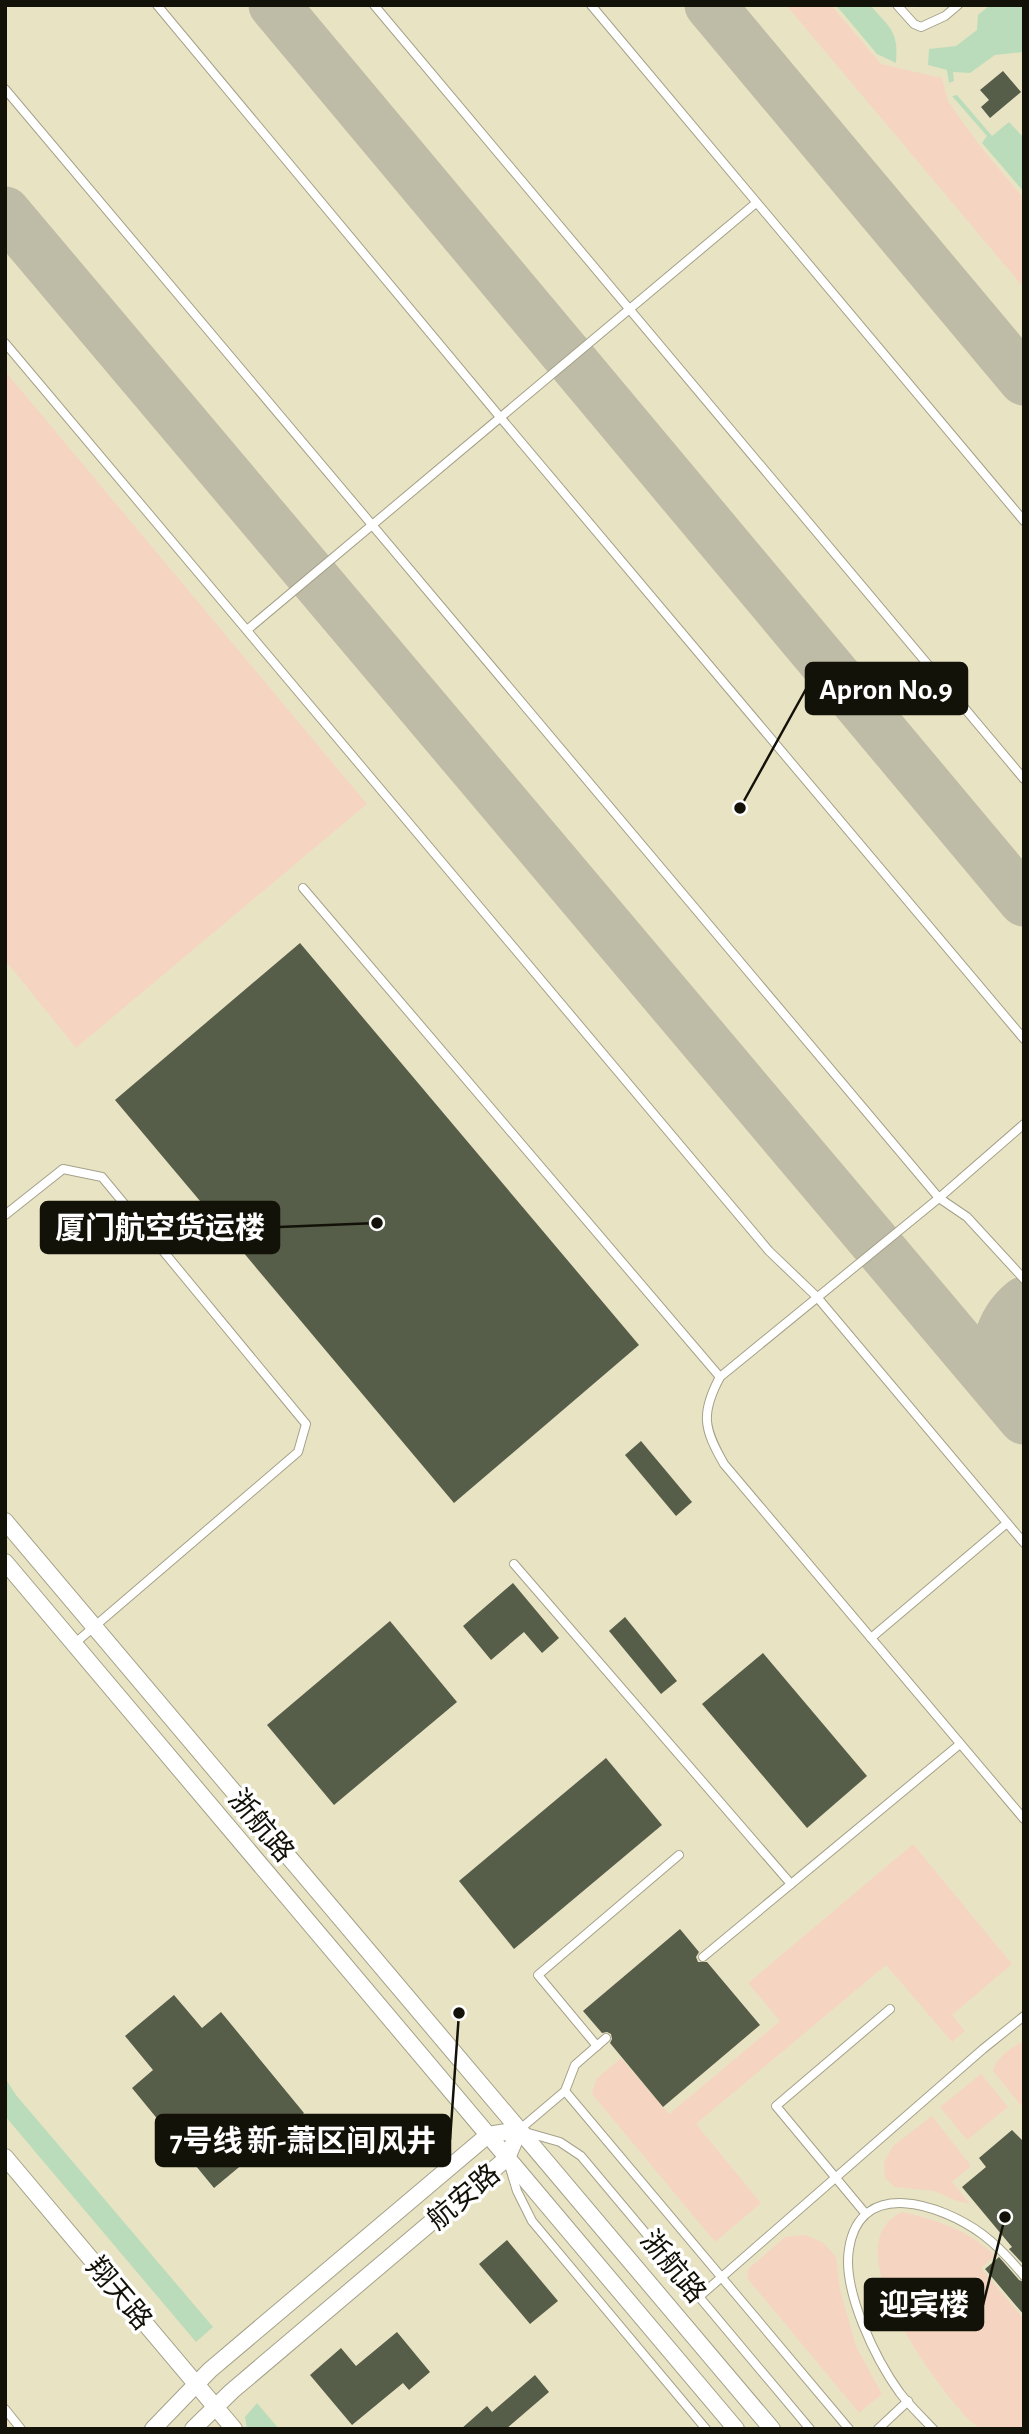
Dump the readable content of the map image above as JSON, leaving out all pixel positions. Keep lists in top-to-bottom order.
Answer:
{
  "streets": {
    "street": ["浙航路", "航安路", "翔天路"]
  },
  "crossings": [
    ["浙航路", "航安路"],
    ["航安路", "翔天路"]
  ],
  "places": [
    "Apron No.9",
    "厦门航空货运楼",
    "7号线 新-萧区间风井",
    "迎宾楼"
  ]
}
